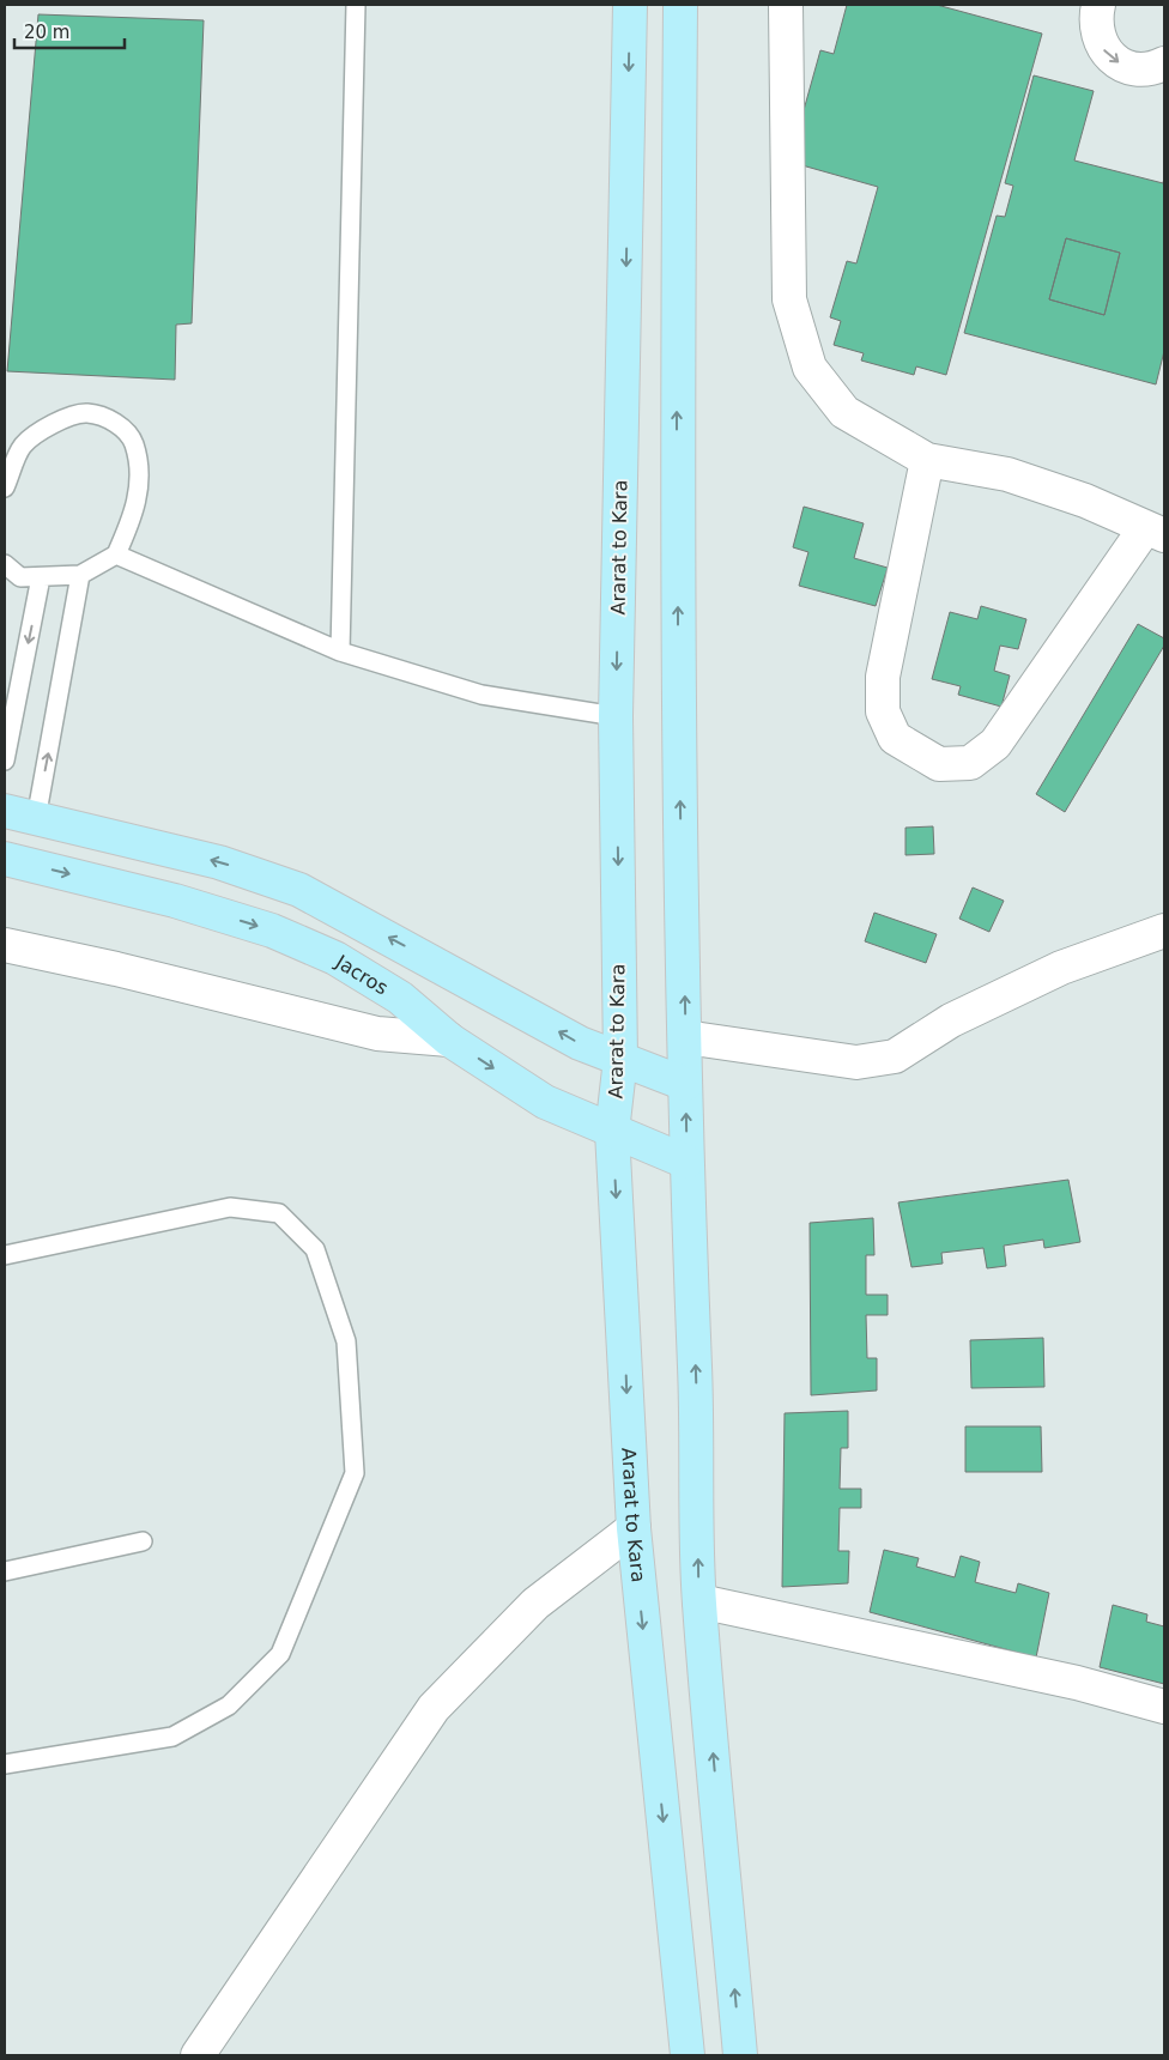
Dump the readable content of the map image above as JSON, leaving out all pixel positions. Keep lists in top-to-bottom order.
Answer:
{
  "streets": {
    "main road": ["Ararat to Kara", "Jacros"]
  },
  "crossings": [
    ["Ararat to Kara", "Jacros"]
  ],
  "scale_bar": "20 m"
}
